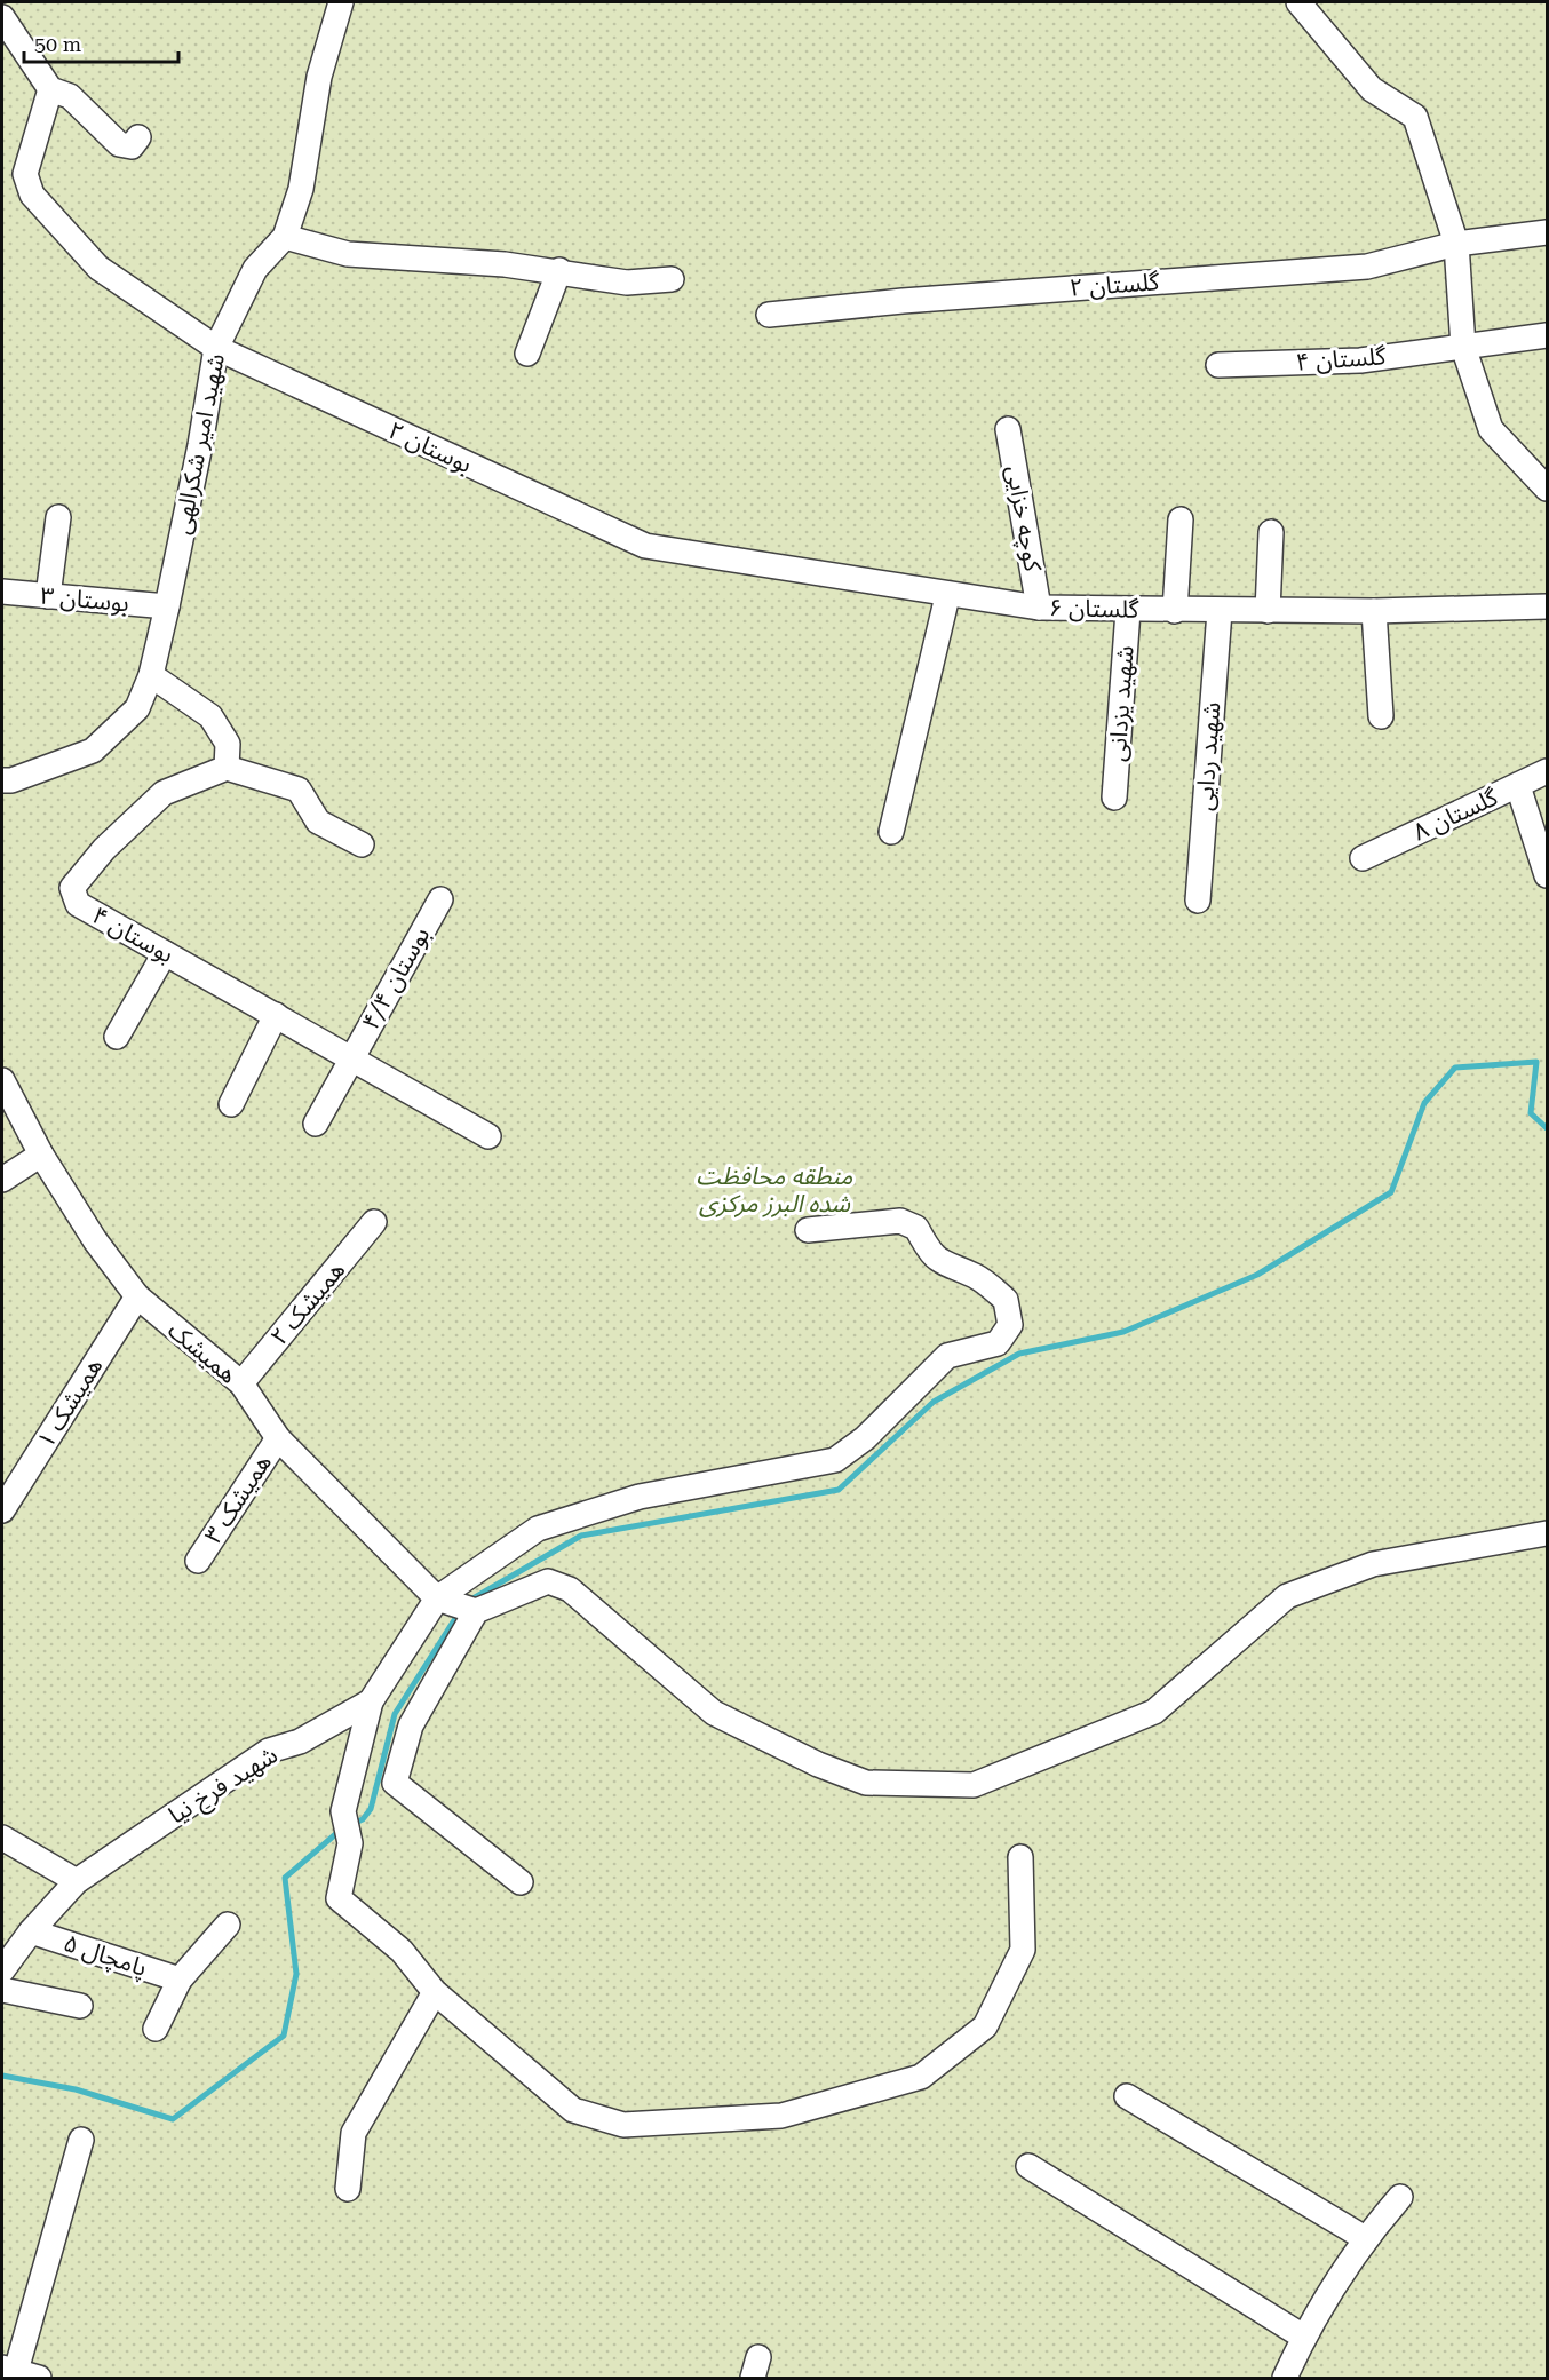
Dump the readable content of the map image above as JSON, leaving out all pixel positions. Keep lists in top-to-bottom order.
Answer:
{
  "streets": {
    "street": [
      "گلستان ۲",
      "گلستان ۴",
      "شهید امیر شکرالهی",
      "بوستان ۲",
      "کوچه خزایی",
      "بوستان ۳",
      "گلستان ۶",
      "شهید یزدانی",
      "شهید ردایی",
      "گلستان ۸",
      "بوستان ۴",
      "بوستان ۴/۴",
      "همیشک ۲",
      "همیشک",
      "همیشک ۱",
      "همیشک ۳",
      "شهید فرخ نیا",
      "پامچال ۵"
    ]
  },
  "crossings": [
    ["شهید امیر شکرالهی", "بوستان ۲"],
    ["شهید امیر شکرالهی", "بوستان ۳"],
    ["بوستان ۲", "گلستان ۶"],
    ["کوچه خزایی", "گلستان ۶"],
    ["گلستان ۶", "شهید یزدانی"],
    ["گلستان ۶", "شهید ردایی"],
    ["بوستان ۴", "بوستان ۴/۴"],
    ["همیشک ۲", "همیشک"],
    ["همیشک", "همیشک ۱"],
    ["همیشک", "همیشک ۳"],
    ["همیشک", "شهید فرخ نیا"],
    ["شهید فرخ نیا", "پامچال ۵"]
  ],
  "parks": ["منطقه محافظت شده البرز مرکزی"],
  "scale_bar": "50 m"
}
